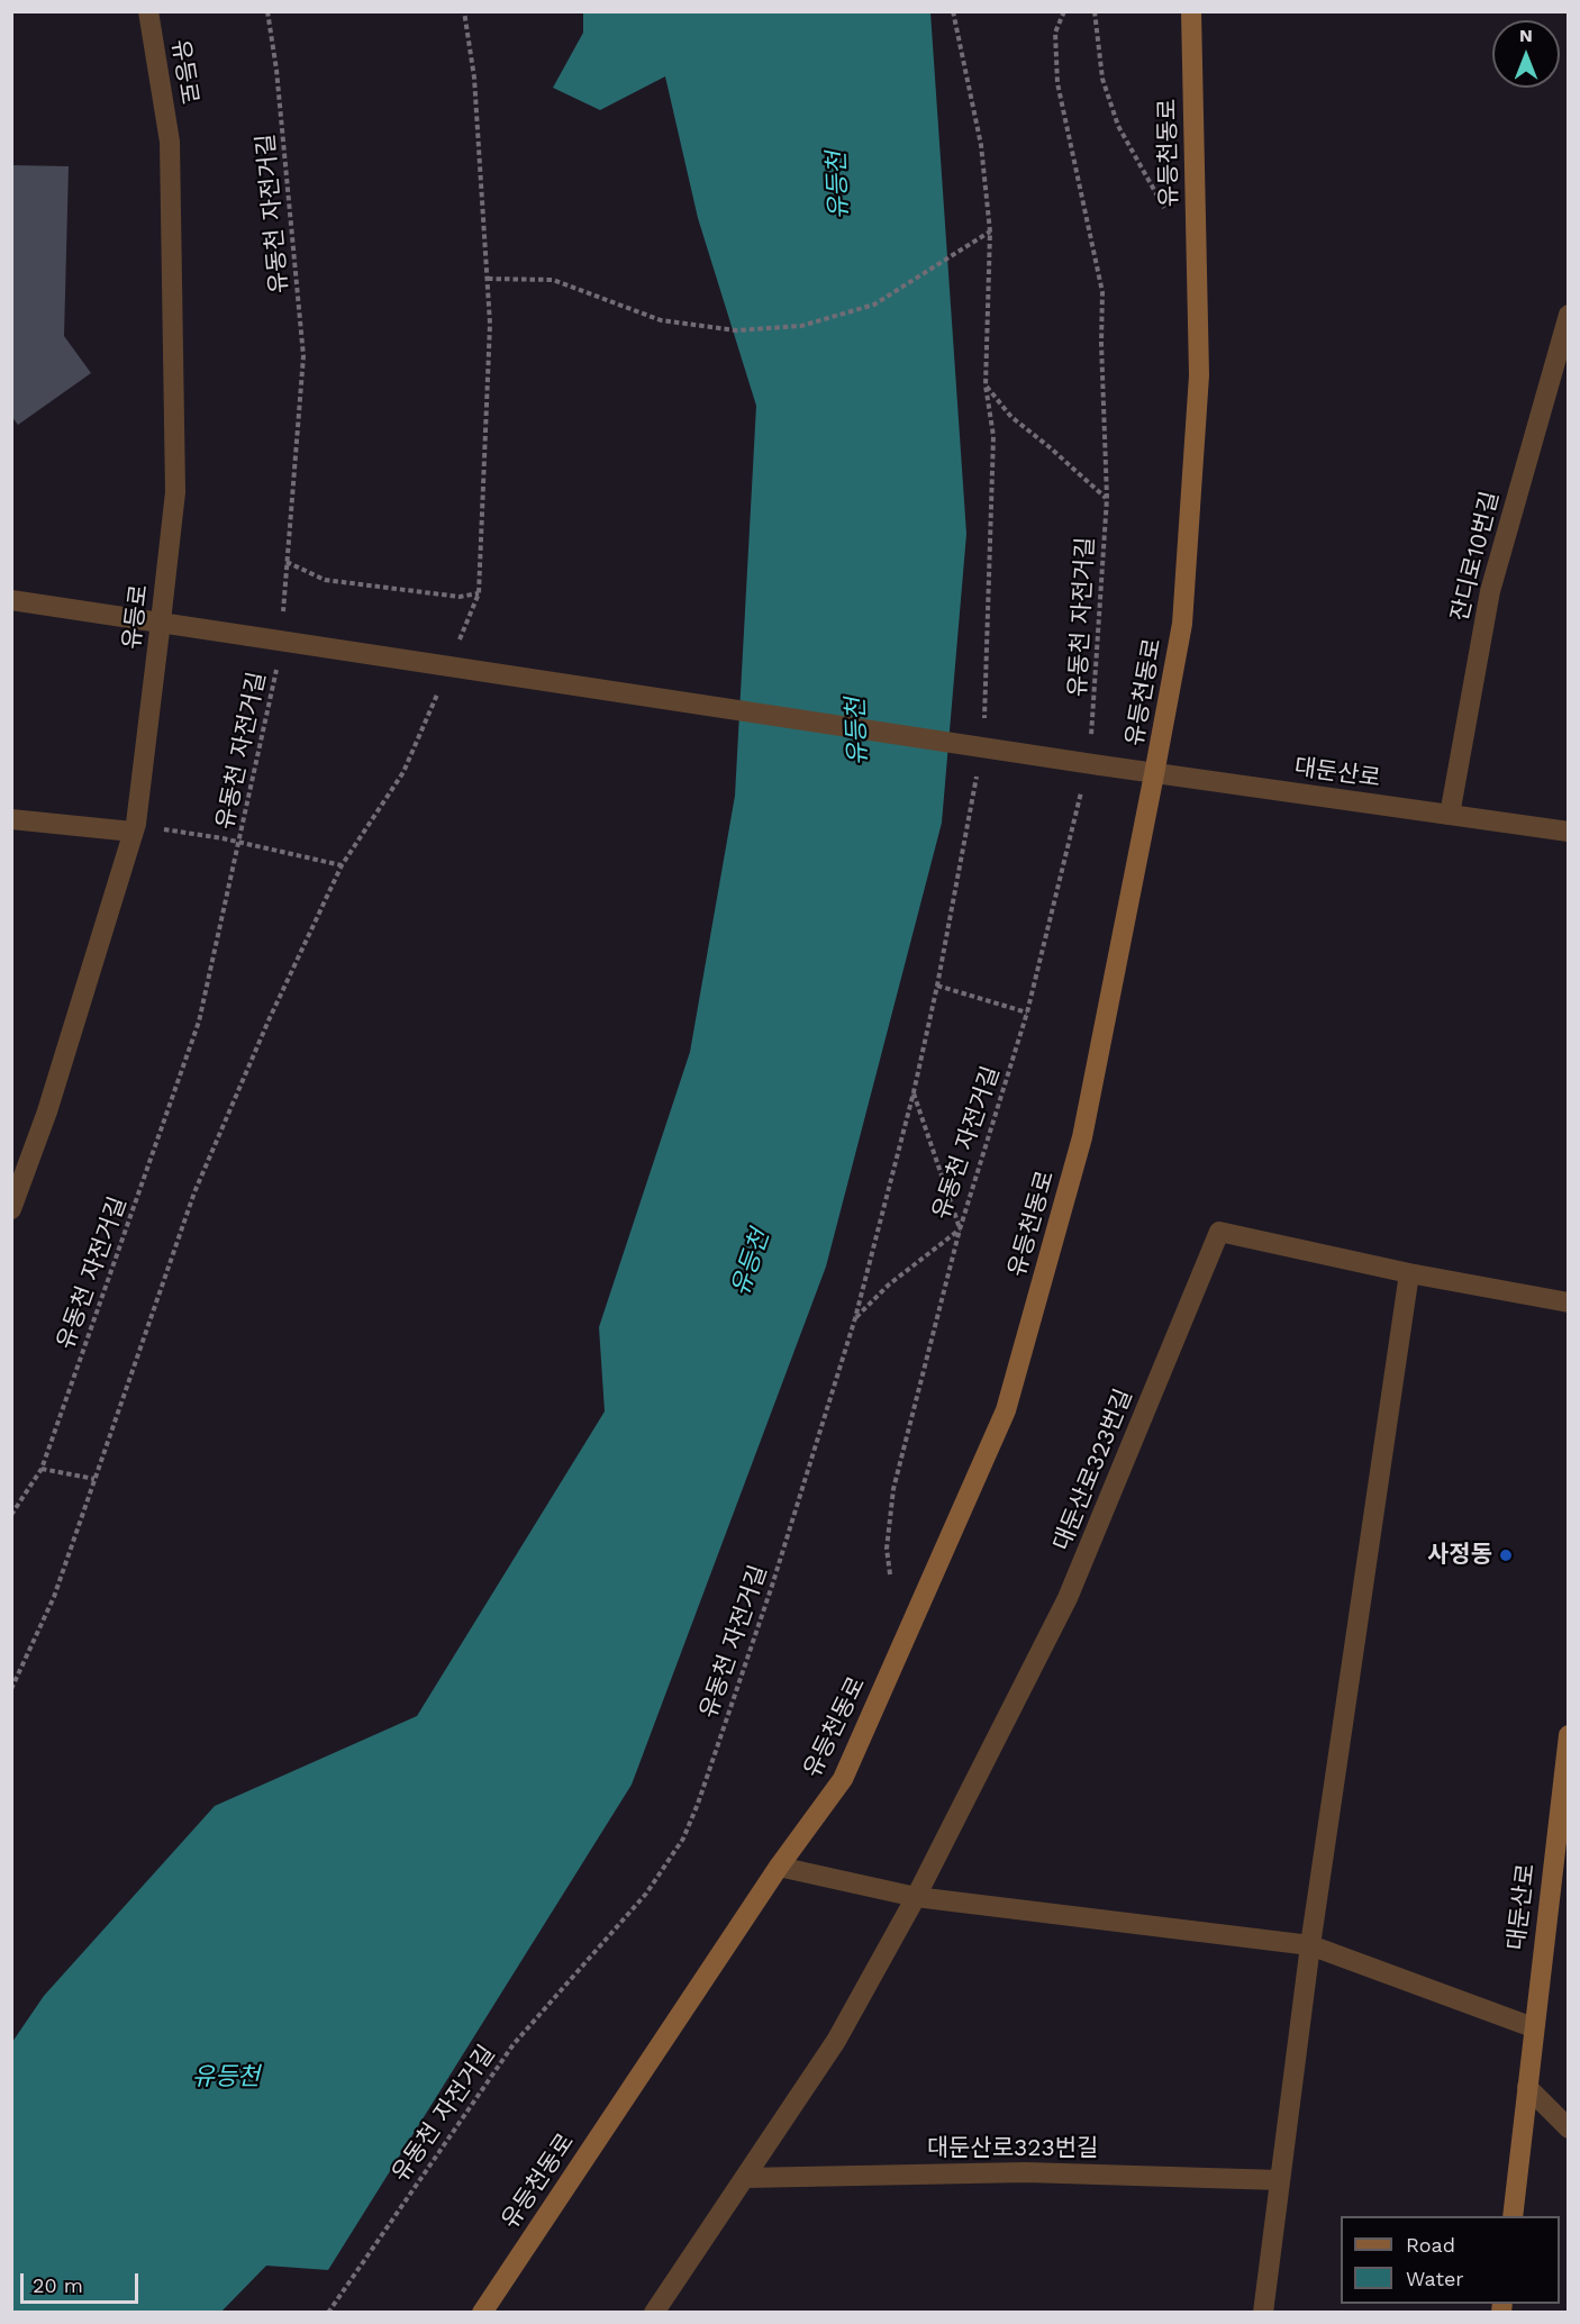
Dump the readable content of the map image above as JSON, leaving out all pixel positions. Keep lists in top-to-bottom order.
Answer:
{
  "streets": {
    "main road": ["유등천동로", "대둔산로"],
    "street": ["유등로", "잔디로10번길", "대둔산로323번길"],
    "path": ["유동천 자전거길"]
  },
  "crossings": [
    ["유등로", "대둔산로"],
    ["유등천동로", "대둔산로"],
    ["잔디로10번길", "대둔산로"]
  ],
  "water": ["유등천"],
  "places": ["사정동"],
  "legend": ["Road", "Water"],
  "scale_bar": "20 m",
  "north": "top"
}
